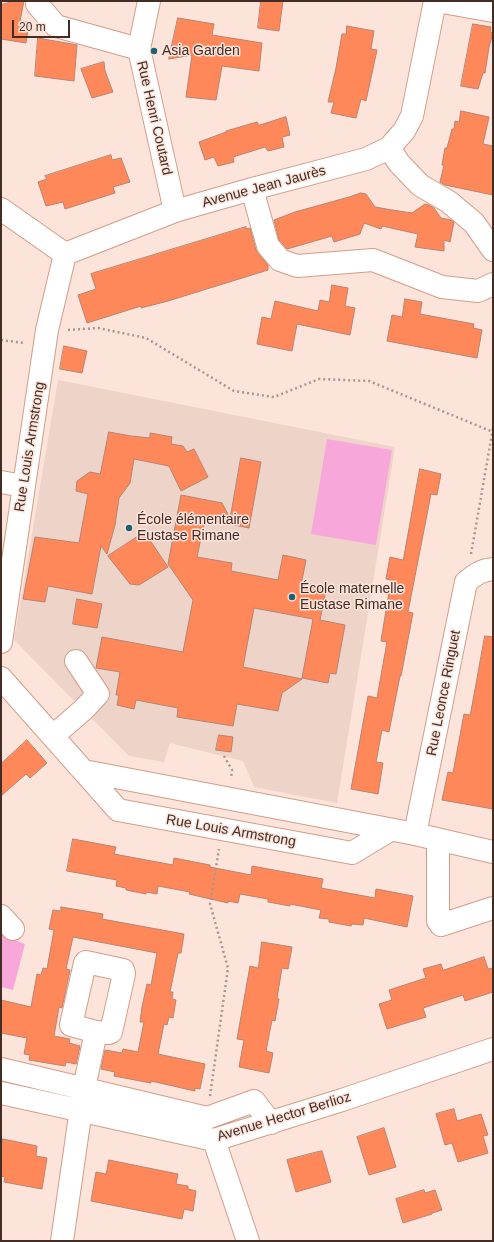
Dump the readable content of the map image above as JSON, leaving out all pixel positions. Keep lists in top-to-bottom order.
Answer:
{
  "streets": {
    "street": [
      "Rue Henri Coutard",
      "Avenue Jean Jaurès",
      "Rue Louis Armstrong",
      "Rue Leonce Ringuet",
      "Avenue Hector Berlioz"
    ]
  },
  "crossings": [
    ["Rue Henri Coutard", "Avenue Jean Jaurès"],
    ["Avenue Jean Jaurès", "Rue Louis Armstrong"]
  ],
  "places": ["Asia Garden", "École élémentaire Eustase Rimane", "École maternelle Eustase Rimane"],
  "scale_bar": "20 m"
}
